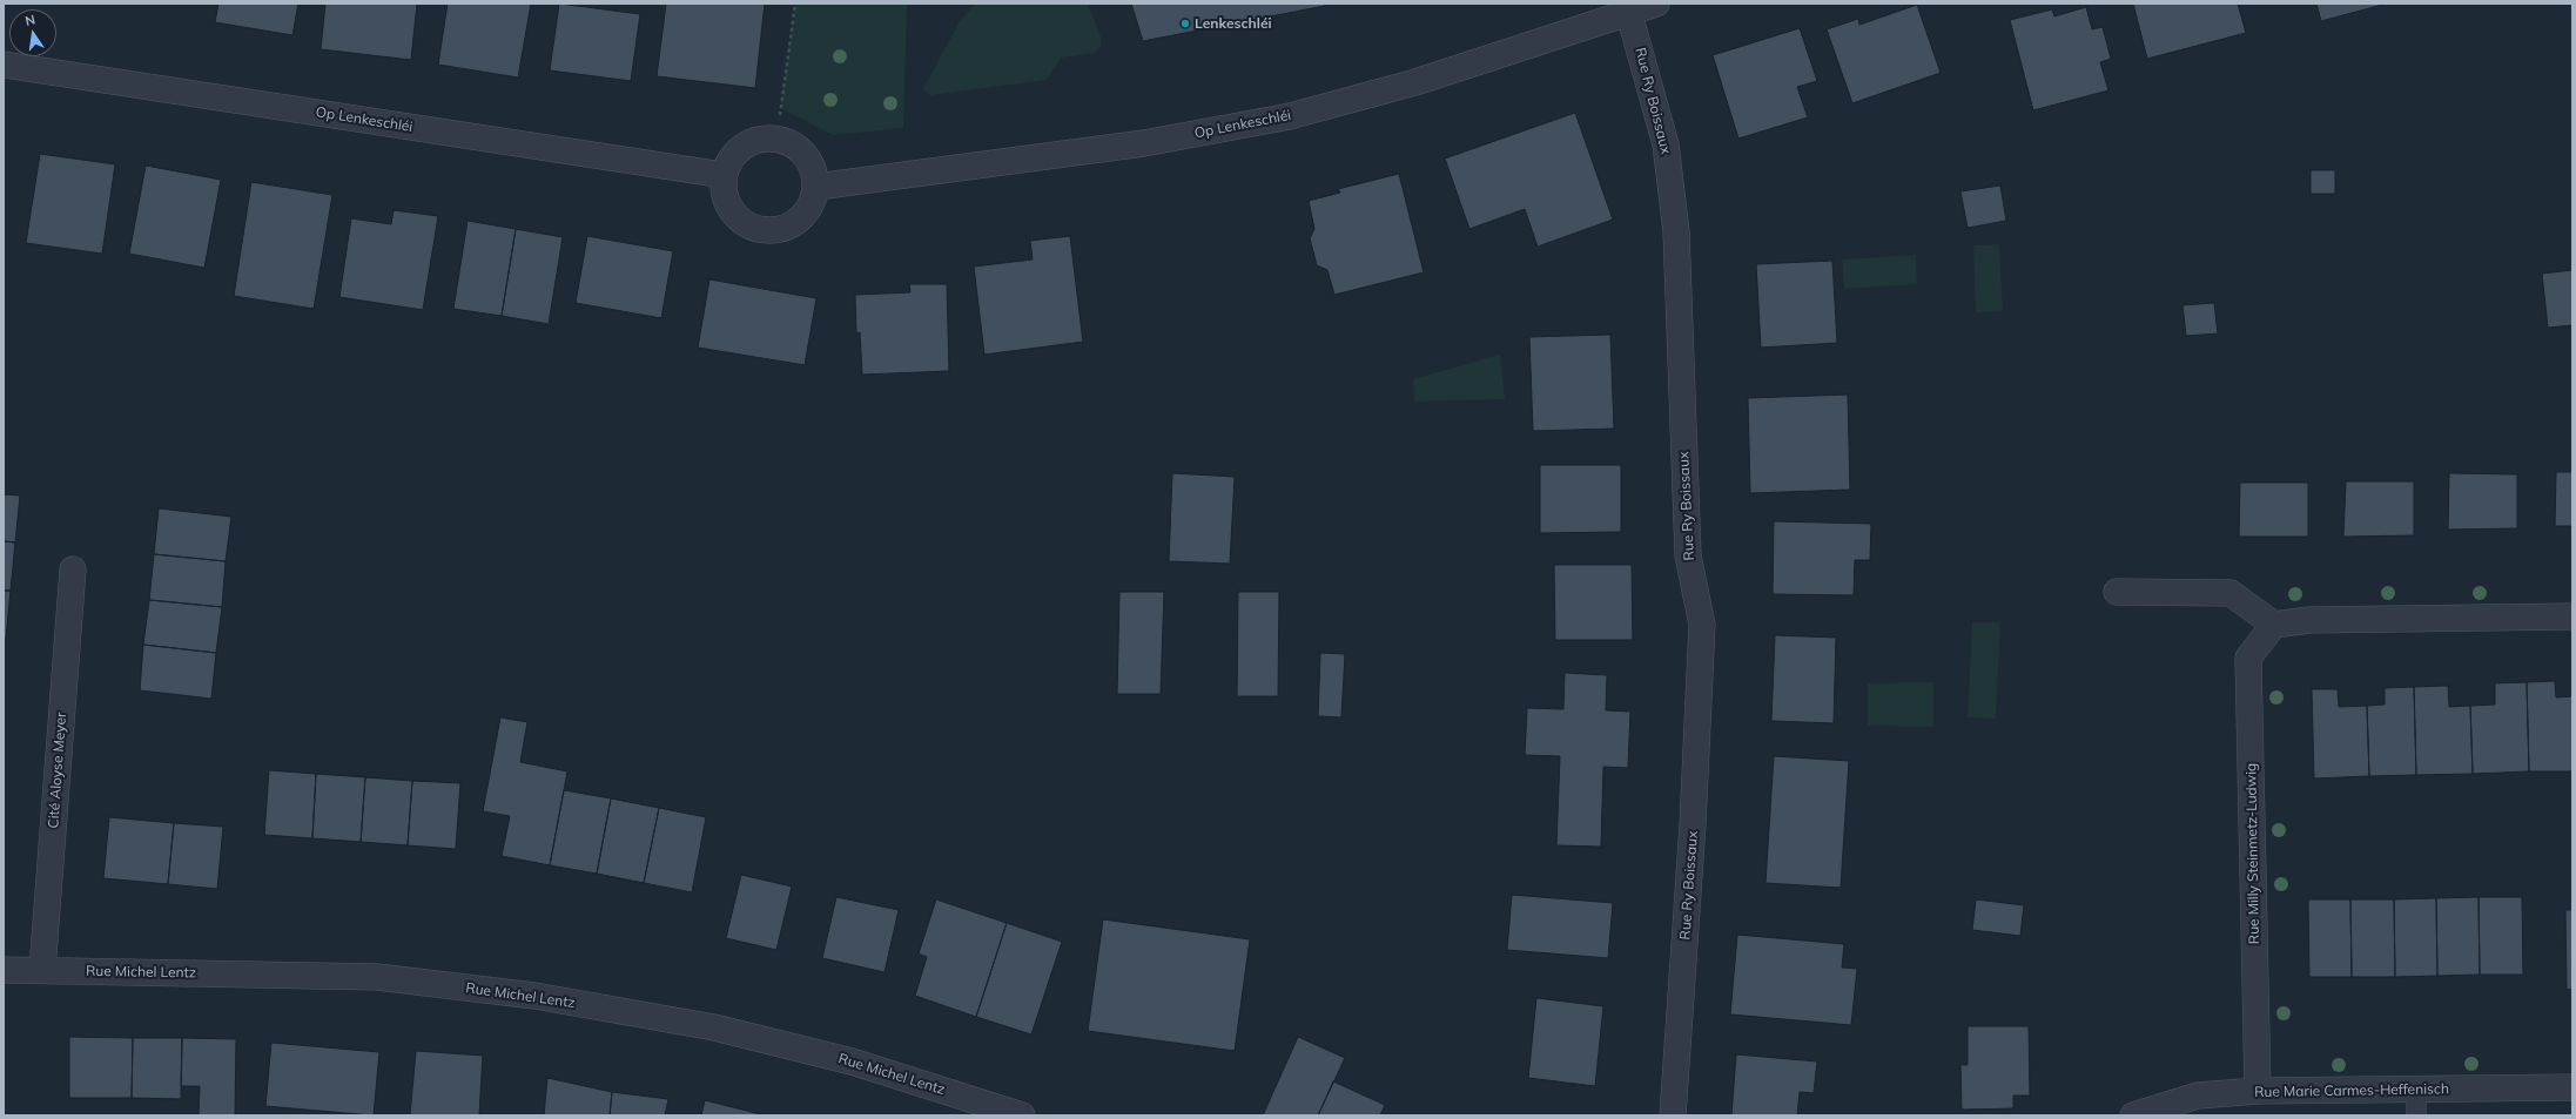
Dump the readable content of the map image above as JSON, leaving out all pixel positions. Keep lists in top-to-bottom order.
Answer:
{
  "streets": {
    "street": [
      "Rue Ry Boissaux",
      "Op Lenkeschléi",
      "Cité Aloyse Meyer",
      "Rue Milly Steinmetz-Ludwig",
      "Rue Michel Lentz",
      "Rue Marie Carmes-Heffenisch"
    ]
  },
  "crossings": [
    ["Rue Ry Boissaux", "Op Lenkeschléi"],
    ["Cité Aloyse Meyer", "Rue Michel Lentz"],
    ["Rue Milly Steinmetz-Ludwig", "Rue Marie Carmes-Heffenisch"]
  ],
  "places": ["Lenkeschléi"],
  "north": "top"
}
